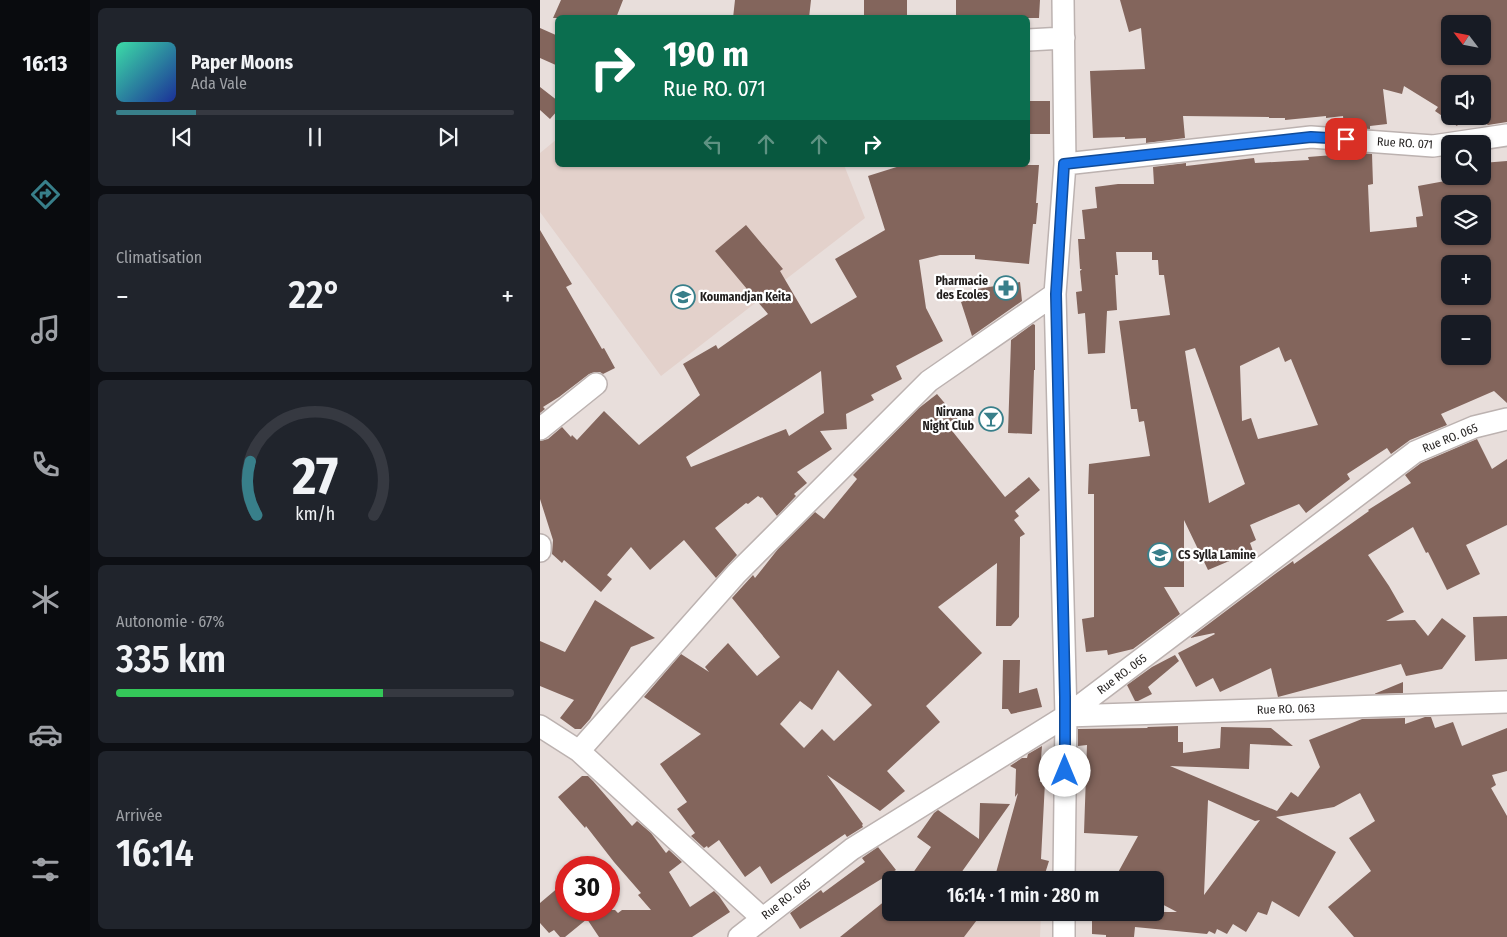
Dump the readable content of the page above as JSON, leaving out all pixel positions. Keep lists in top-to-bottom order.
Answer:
{
  "streets": {
    "street": ["Rue RO. 071", "Rue RO. 065", "Rue RO. 063"]
  },
  "crossings": [
    ["Rue RO. 065", "Rue RO. 063"]
  ],
  "places": {
    "pharmacy": ["Pharmacie des Ecoles"],
    "school or university": ["Koumandjan Keita", "CS Sylla Lamine"],
    "bar": ["Nirvana Night Club"]
  },
  "north": "top left",
  "page": {
    "tabs": "16:13",
    "map_buttons": ["+", "−"],
    "turn": ["190 m", "Rue RO. 071"],
    "song": ["Paper Moons", "Ada Vale"],
    "tile": [
      "Climatisation",
      ["Autonomie · 67%", "335 km"],
      ["Arrivée", "16:14"]
    ],
    "heat": ["−", "22°", "+"],
    "limit": "30",
    "trip": "16:14 · 1 min · 280 m",
    "gauge": ["27", "km/h"]
  }
}
